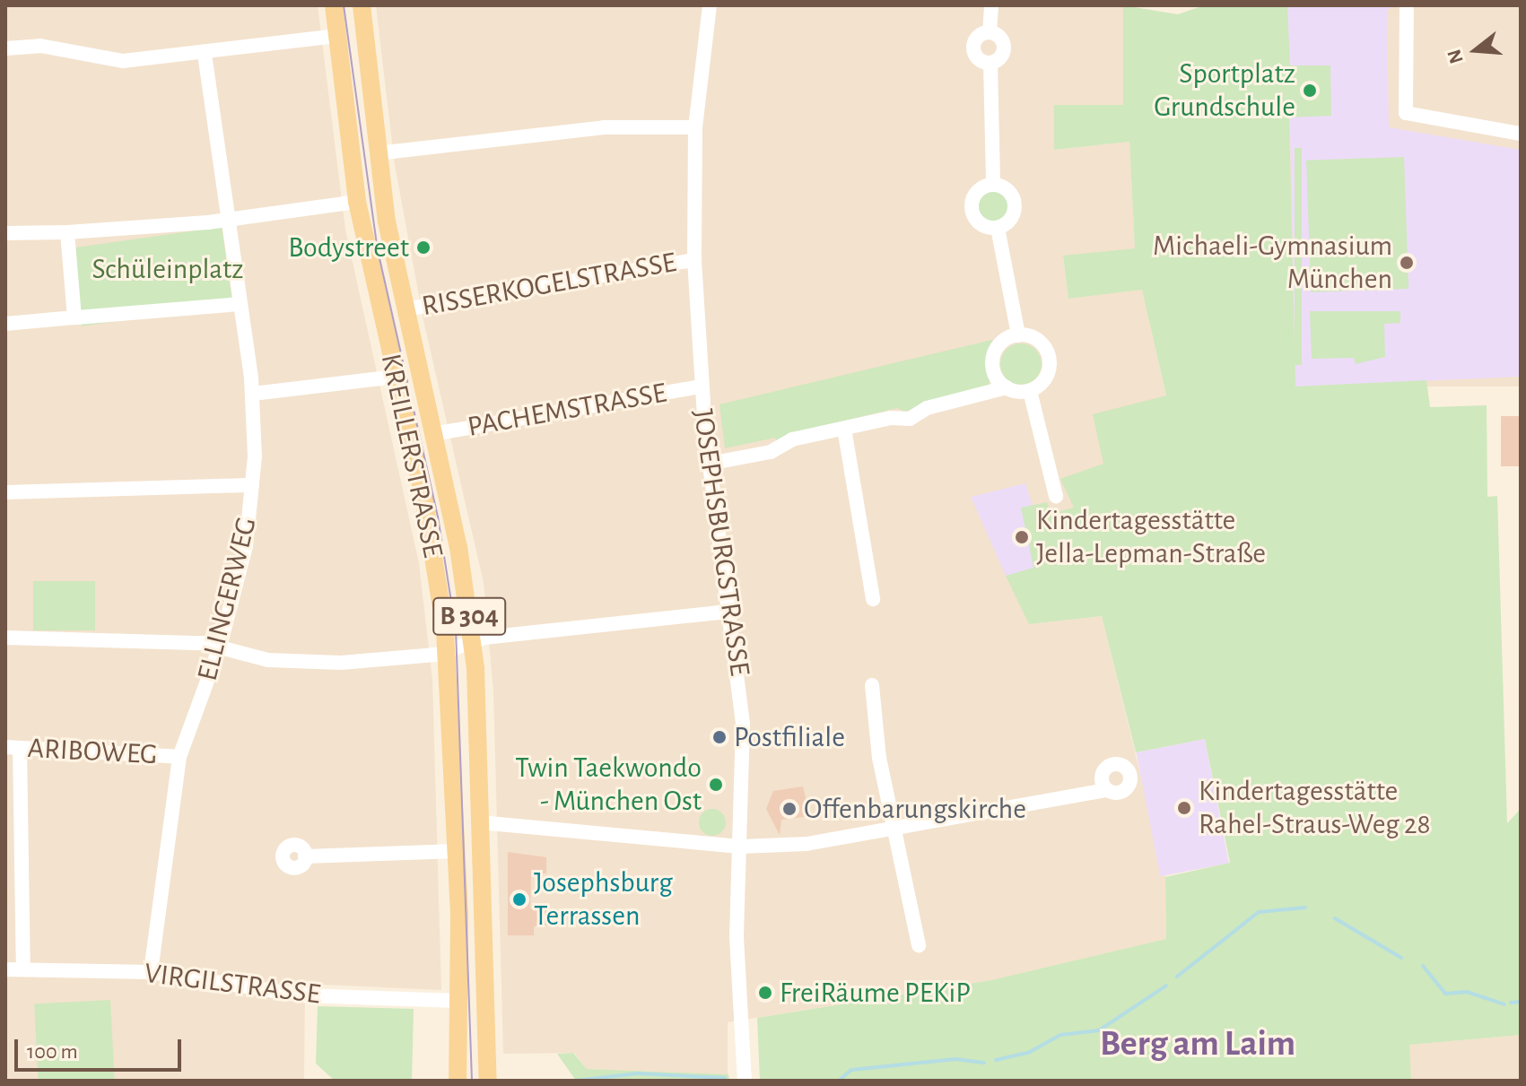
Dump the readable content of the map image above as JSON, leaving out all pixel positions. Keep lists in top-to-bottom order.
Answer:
{
  "streets": {
    "main road": ["KREILLERSTRASSE", "B 304"],
    "street": [
      "RISSERKOGELSTRASSE",
      "PACHEMSTRASSE",
      "JOSEPHSBURGSTRASSE",
      "ELLINGERWEG",
      "ARIBOWEG",
      "VIRGILSTRASSE"
    ]
  },
  "crossings": [
    ["RISSERKOGELSTRASSE", "KREILLERSTRASSE"],
    ["RISSERKOGELSTRASSE", "JOSEPHSBURGSTRASSE"],
    ["PACHEMSTRASSE", "KREILLERSTRASSE"],
    ["PACHEMSTRASSE", "JOSEPHSBURGSTRASSE"],
    ["KREILLERSTRASSE", "VIRGILSTRASSE"],
    ["ELLINGERWEG", "ARIBOWEG"],
    ["ELLINGERWEG", "VIRGILSTRASSE"]
  ],
  "districts": ["Berg am Laim"],
  "parks": ["Schüleinplatz"],
  "places": [
    "Sportplatz Grundschule",
    "Bodystreet",
    "Michaeli-Gymnasium München",
    "Kindertagesstätte Jella-Lepman-Straße",
    "Postfiliale",
    "Twin Taekwondo - München Ost",
    "Kindertagesstätte Rahel-Straus-Weg 28",
    "Offenbarungskirche",
    "Josephsburg Terrassen",
    "FreiRäume PEKiP"
  ],
  "scale_bar": "100 m",
  "north": "left"
}
